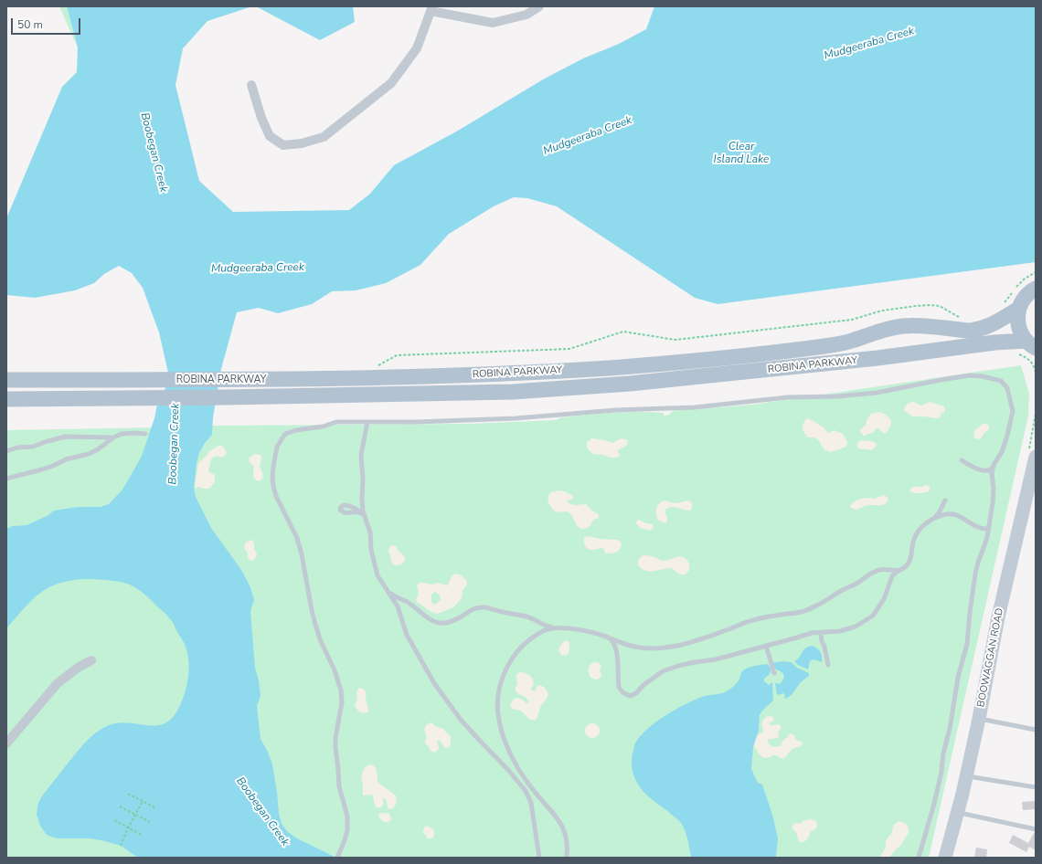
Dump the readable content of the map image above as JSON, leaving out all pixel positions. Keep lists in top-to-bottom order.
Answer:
{
  "streets": {
    "main road": ["ROBINA PARKWAY", "BOOWAGGAN ROAD"]
  },
  "water": ["Mudgeeraba Creek", "Clear Island Lake", "Boobegan Creek"],
  "scale_bar": "50 m"
}
